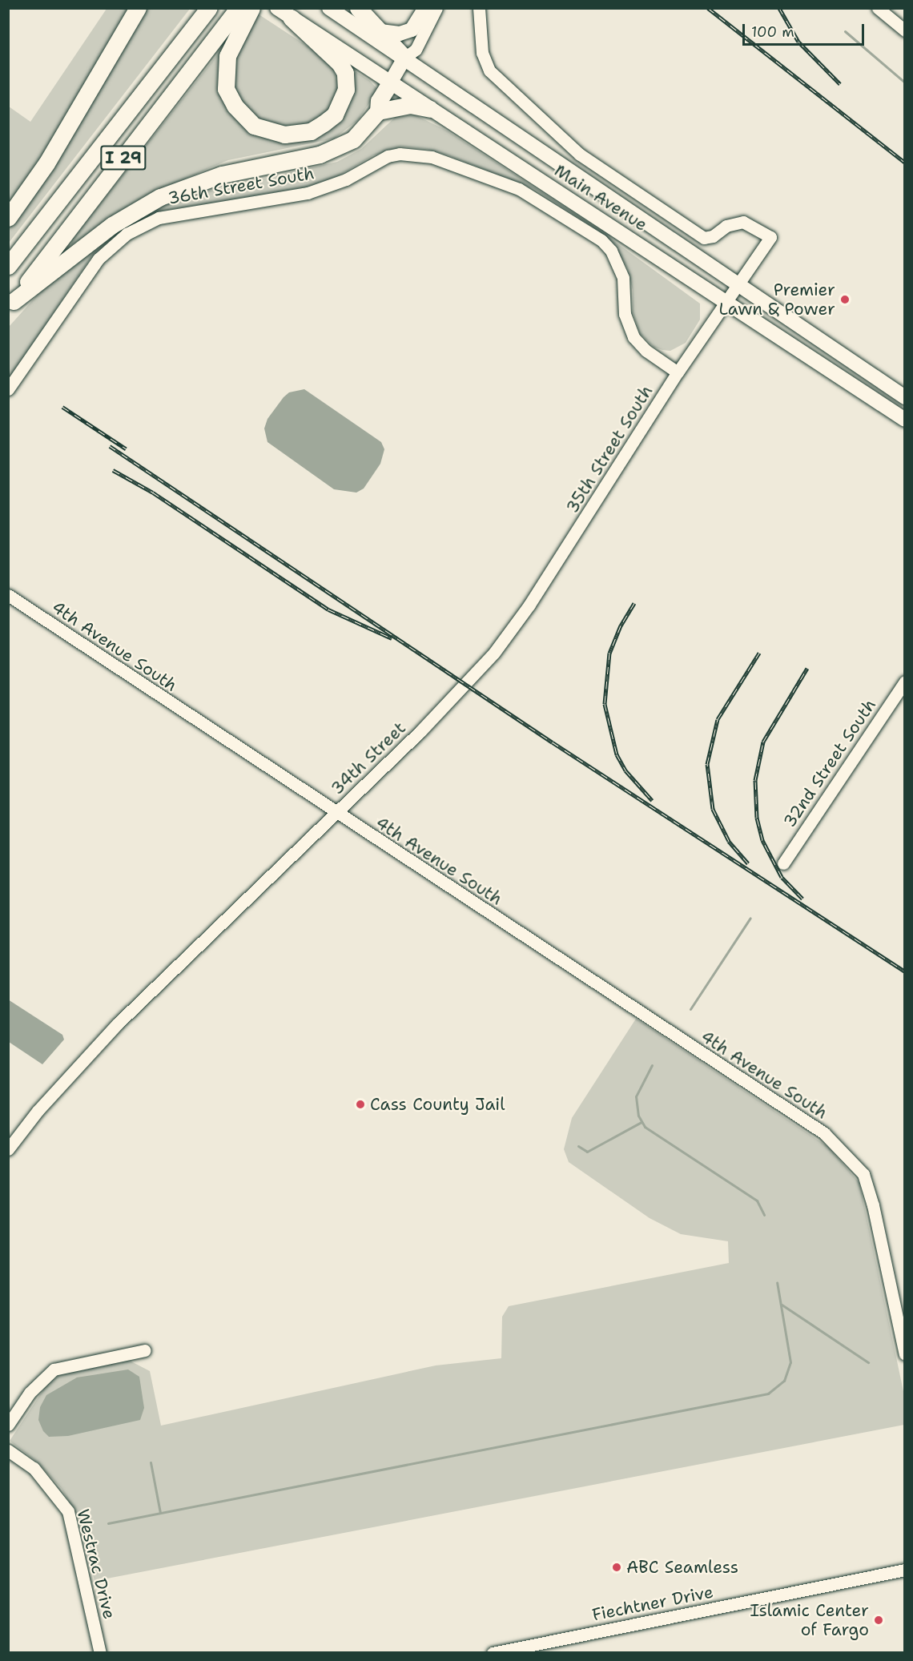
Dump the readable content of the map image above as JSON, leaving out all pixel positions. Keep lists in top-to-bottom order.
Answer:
{
  "streets": {
    "highway": ["I 29"],
    "main road": ["Main Avenue"],
    "street": [
      "36th Street South",
      "35th Street South",
      "4th Avenue South",
      "34th Street",
      "32nd Street South",
      "Westrac Drive",
      "Fiechtner Drive"
    ]
  },
  "crossings": [
    ["36th Street South", "35th Street South"],
    ["Main Avenue", "35th Street South"],
    ["35th Street South", "34th Street"],
    ["4th Avenue South", "34th Street"]
  ],
  "places": [
    "Premier Lawn & Power",
    "Cass County Jail",
    "ABC Seamless",
    "Islamic Center of Fargo"
  ],
  "scale_bar": "100 m"
}
